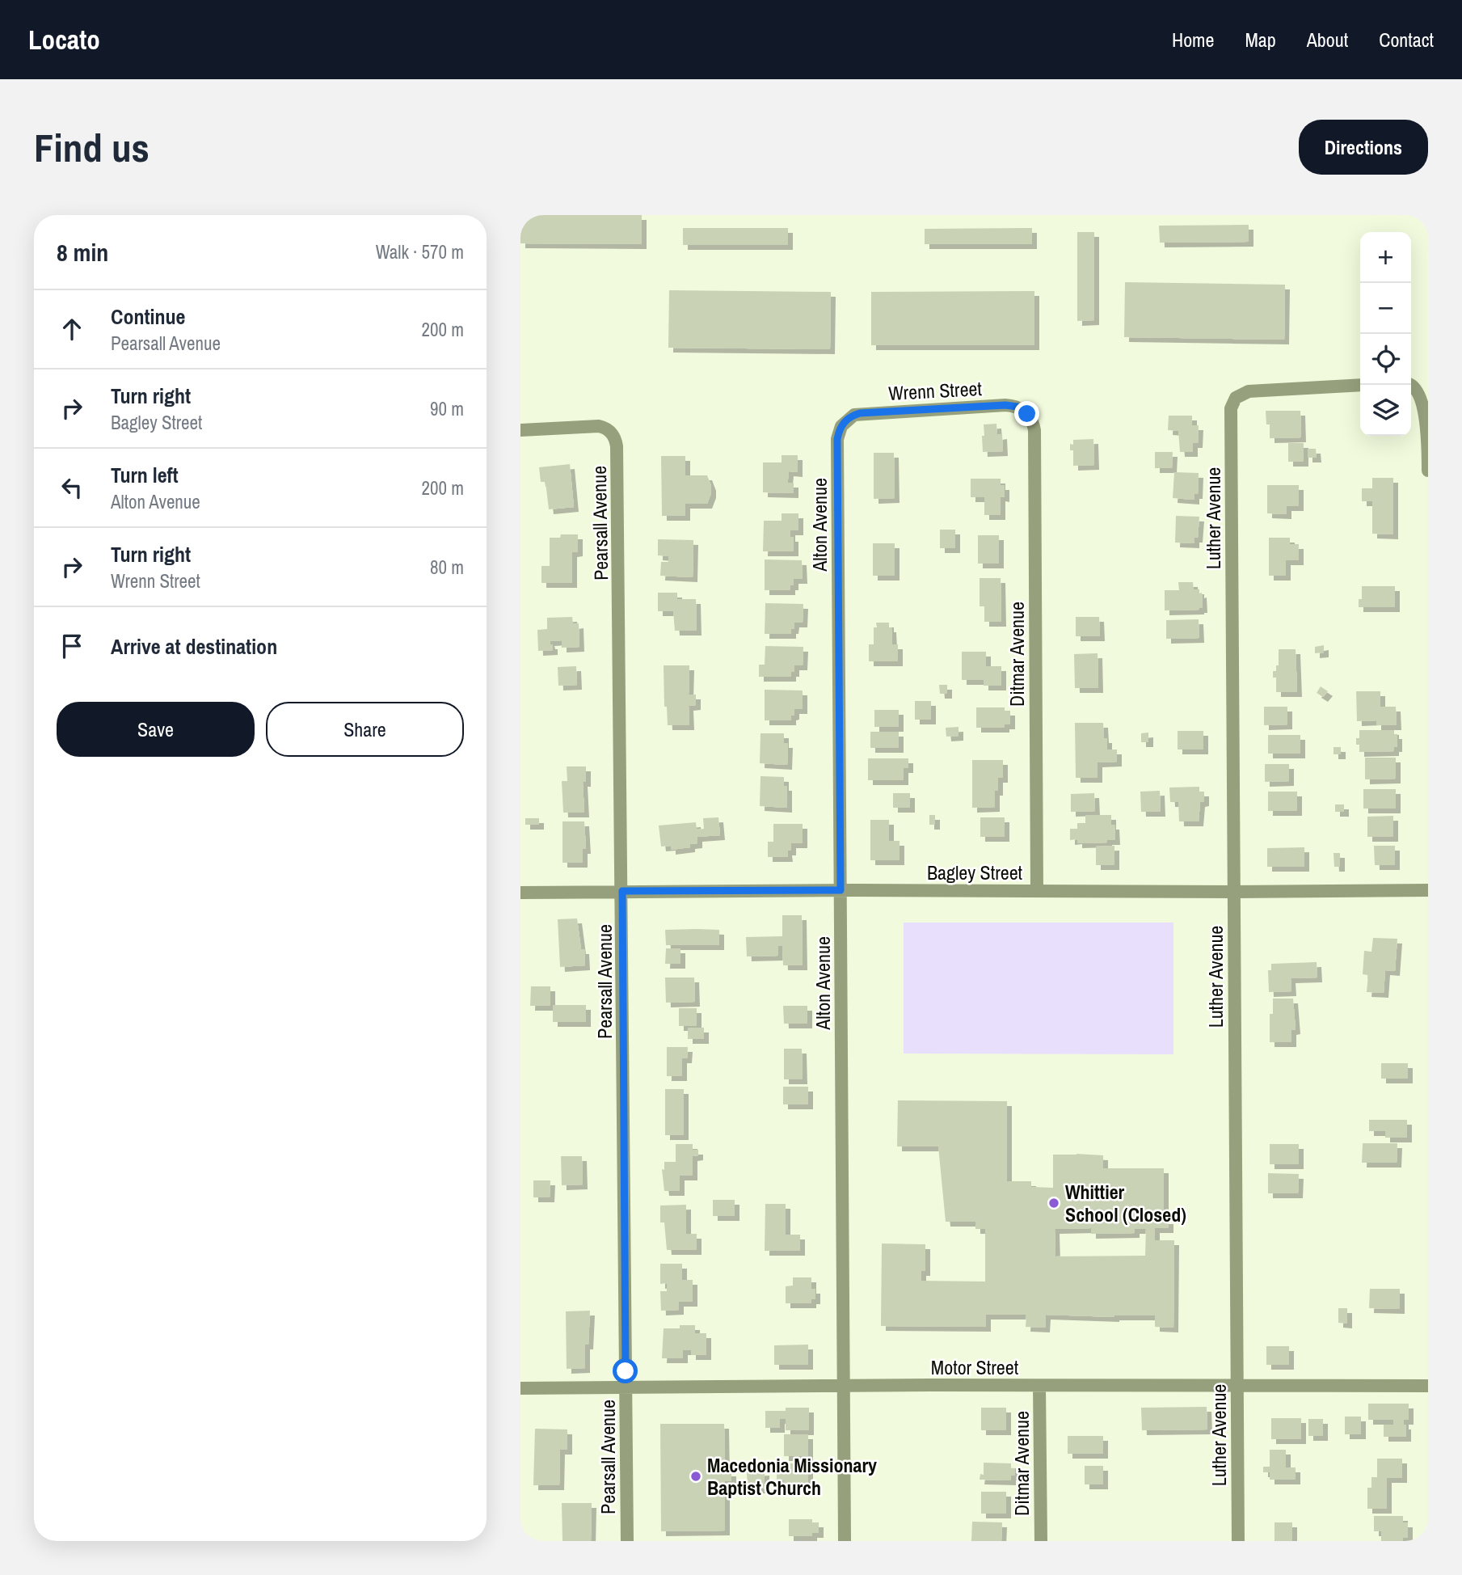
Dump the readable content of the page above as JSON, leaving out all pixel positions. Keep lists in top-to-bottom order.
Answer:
{
  "streets": {
    "street": [
      "Wrenn Street",
      "Luther Avenue",
      "Pearsall Avenue",
      "Alton Avenue",
      "Ditmar Avenue",
      "Bagley Street",
      "Motor Street"
    ]
  },
  "crossings": [
    ["Wrenn Street", "Alton Avenue"],
    ["Wrenn Street", "Ditmar Avenue"],
    ["Luther Avenue", "Bagley Street"],
    ["Luther Avenue", "Motor Street"],
    ["Pearsall Avenue", "Bagley Street"],
    ["Pearsall Avenue", "Motor Street"],
    ["Alton Avenue", "Bagley Street"],
    ["Alton Avenue", "Motor Street"],
    ["Ditmar Avenue", "Bagley Street"],
    ["Ditmar Avenue", "Motor Street"]
  ],
  "places": ["Whittier School (Closed)", "Macedonia Missionary Baptist Church"],
  "page": {
    "header": "Locato",
    "nav": [
      "Home",
      "Map",
      "About",
      "Contact"
    ],
    "buttons": [
      "Directions",
      ["Save", "Share"]
    ],
    "title": "Find us",
    "heading": ["8 min", "Walk · 570 m"],
    "map_buttons": ["+", "−"],
    "list": [
      ["Continue", "Pearsall Avenue", "200 m"],
      ["Turn right", "Bagley Street", "90 m"],
      ["Turn left", "Alton Avenue", "200 m"],
      ["Turn right", "Wrenn Street", "80 m"],
      "Arrive at destination"
    ]
  }
}
